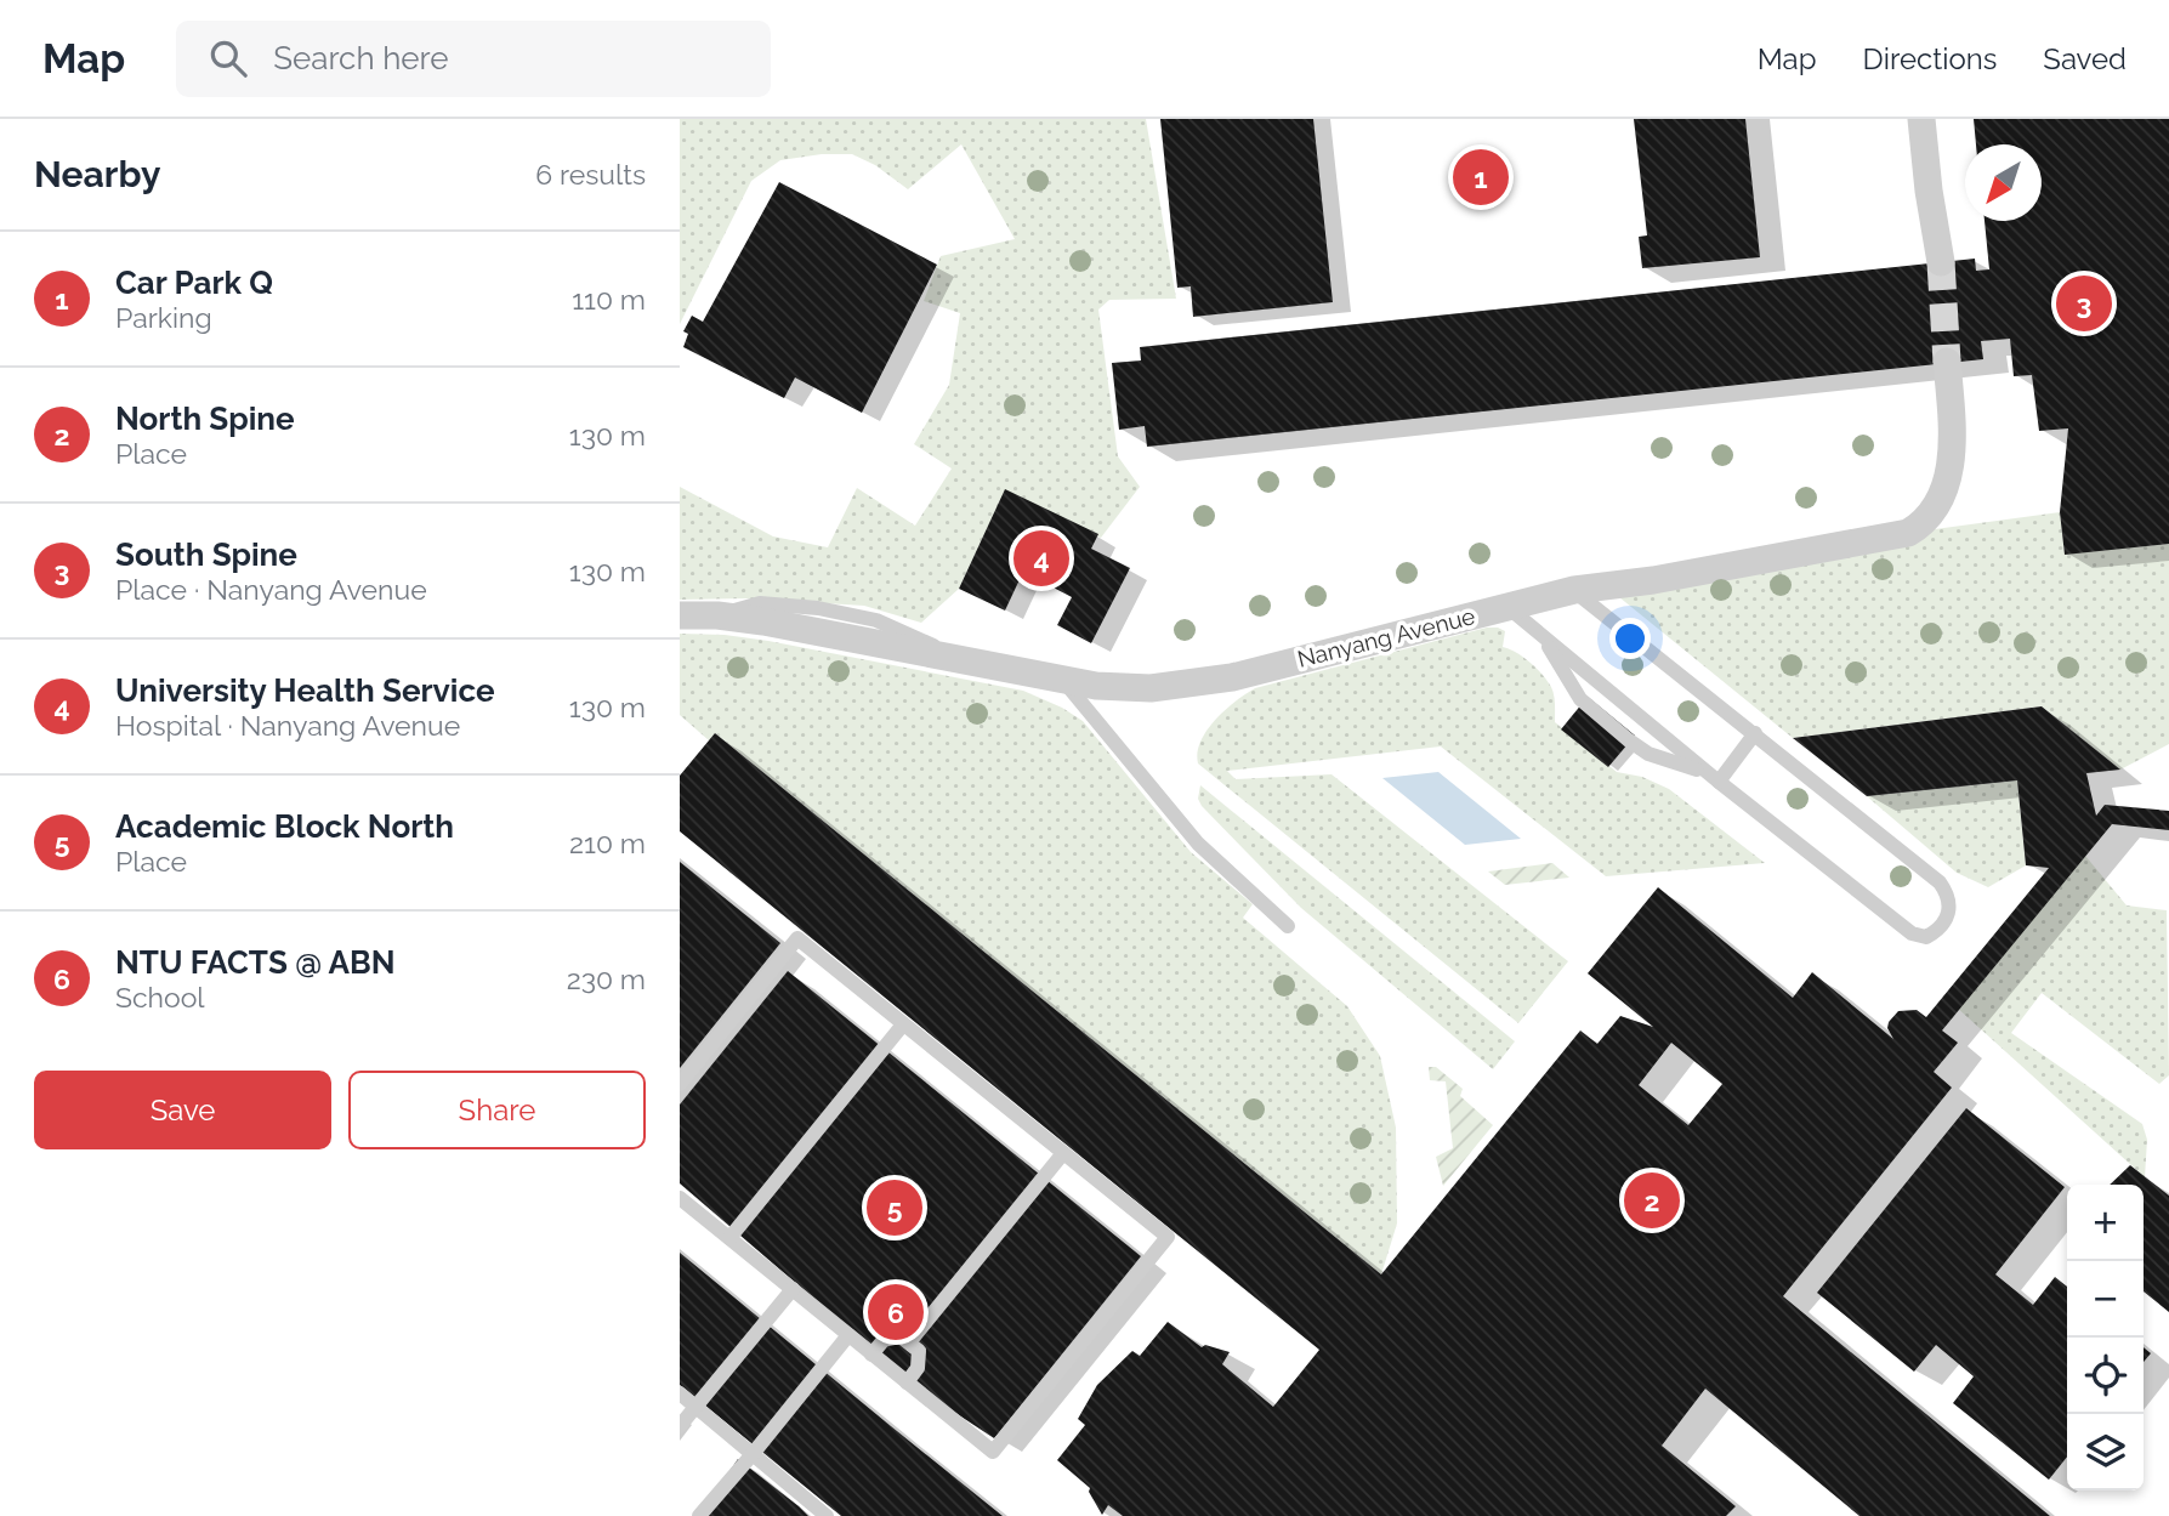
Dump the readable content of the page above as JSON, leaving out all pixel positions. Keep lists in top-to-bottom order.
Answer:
{
  "streets": {
    "street": ["Nanyang Avenue"]
  },
  "north": "bottom left",
  "page": {
    "header": "Map",
    "search": "Search here",
    "nav": ["Map", "Directions", "Saved"],
    "heading": ["Nearby", "6 results"],
    "pins": [
      "1",
      "3",
      "4",
      "2",
      "5",
      "6"
    ],
    "list": [
      {
        "mark": "1",
        "name": "Car Park Q",
        "note": "Parking",
        "value": "110 m"
      },
      {
        "mark": "2",
        "name": "North Spine",
        "note": "Place",
        "value": "130 m"
      },
      {
        "mark": "3",
        "name": "South Spine",
        "note": "Place · Nanyang Avenue",
        "value": "130 m"
      },
      {
        "mark": "4",
        "name": "University Health Service",
        "note": "Hospital · Nanyang Avenue",
        "value": "130 m"
      },
      {
        "mark": "5",
        "name": "Academic Block North",
        "note": "Place",
        "value": "210 m"
      },
      {
        "mark": "6",
        "name": "NTU FACTS @ ABN",
        "note": "School",
        "value": "230 m"
      }
    ],
    "buttons": ["Save", "Share"],
    "map_buttons": ["+", "−"]
  }
}
